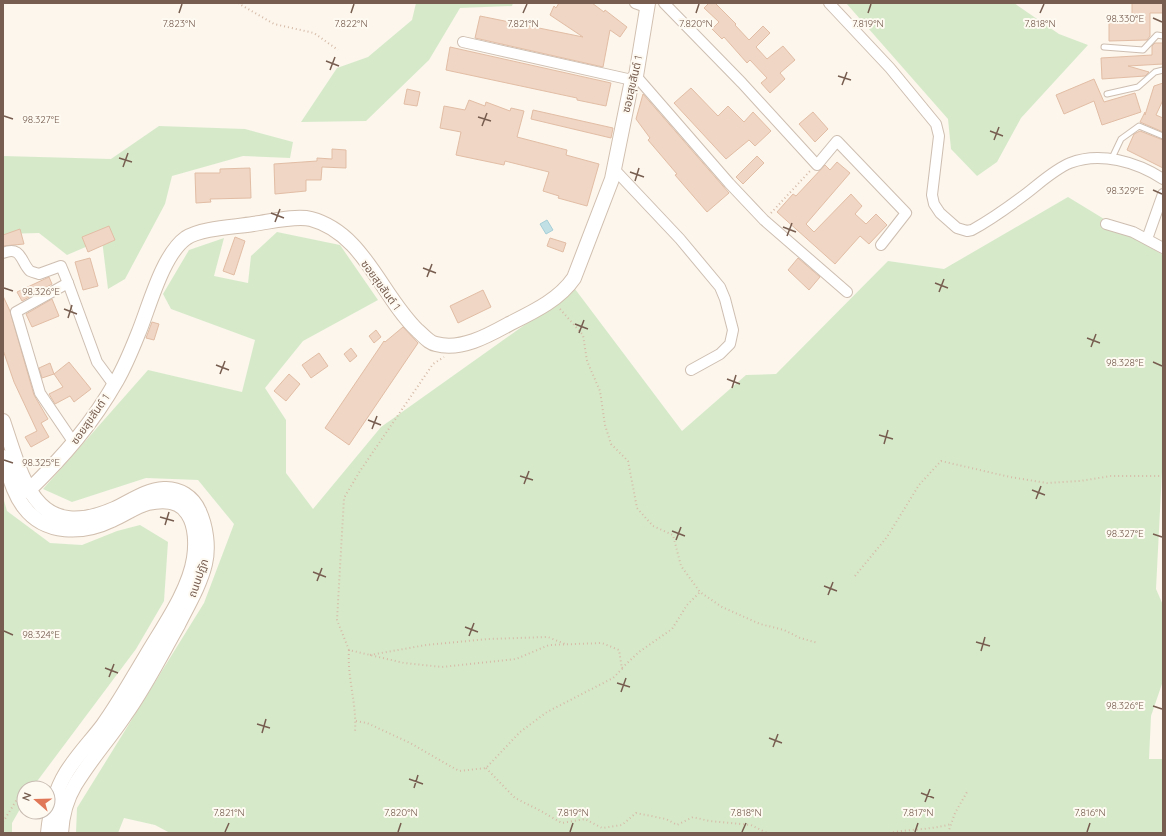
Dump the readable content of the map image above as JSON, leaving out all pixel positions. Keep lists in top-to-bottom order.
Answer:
{
  "streets": {
    "main road": ["ซอยสุขสันต์ 1", "ถนนปฏัก"]
  },
  "crossings": [
    ["ซอยสุขสันต์ 1", "ถนนปฏัก"]
  ],
  "north": "left",
  "coordinates": [
    "98.330°E",
    "7.823°N",
    "7.822°N",
    "7.821°N",
    "7.820°N",
    "7.819°N",
    "7.818°N",
    "98.327°E",
    "98.329°E",
    "98.326°E",
    "98.328°E",
    "98.325°E",
    "98.324°E",
    "7.817°N",
    "7.816°N"
  ]
}
